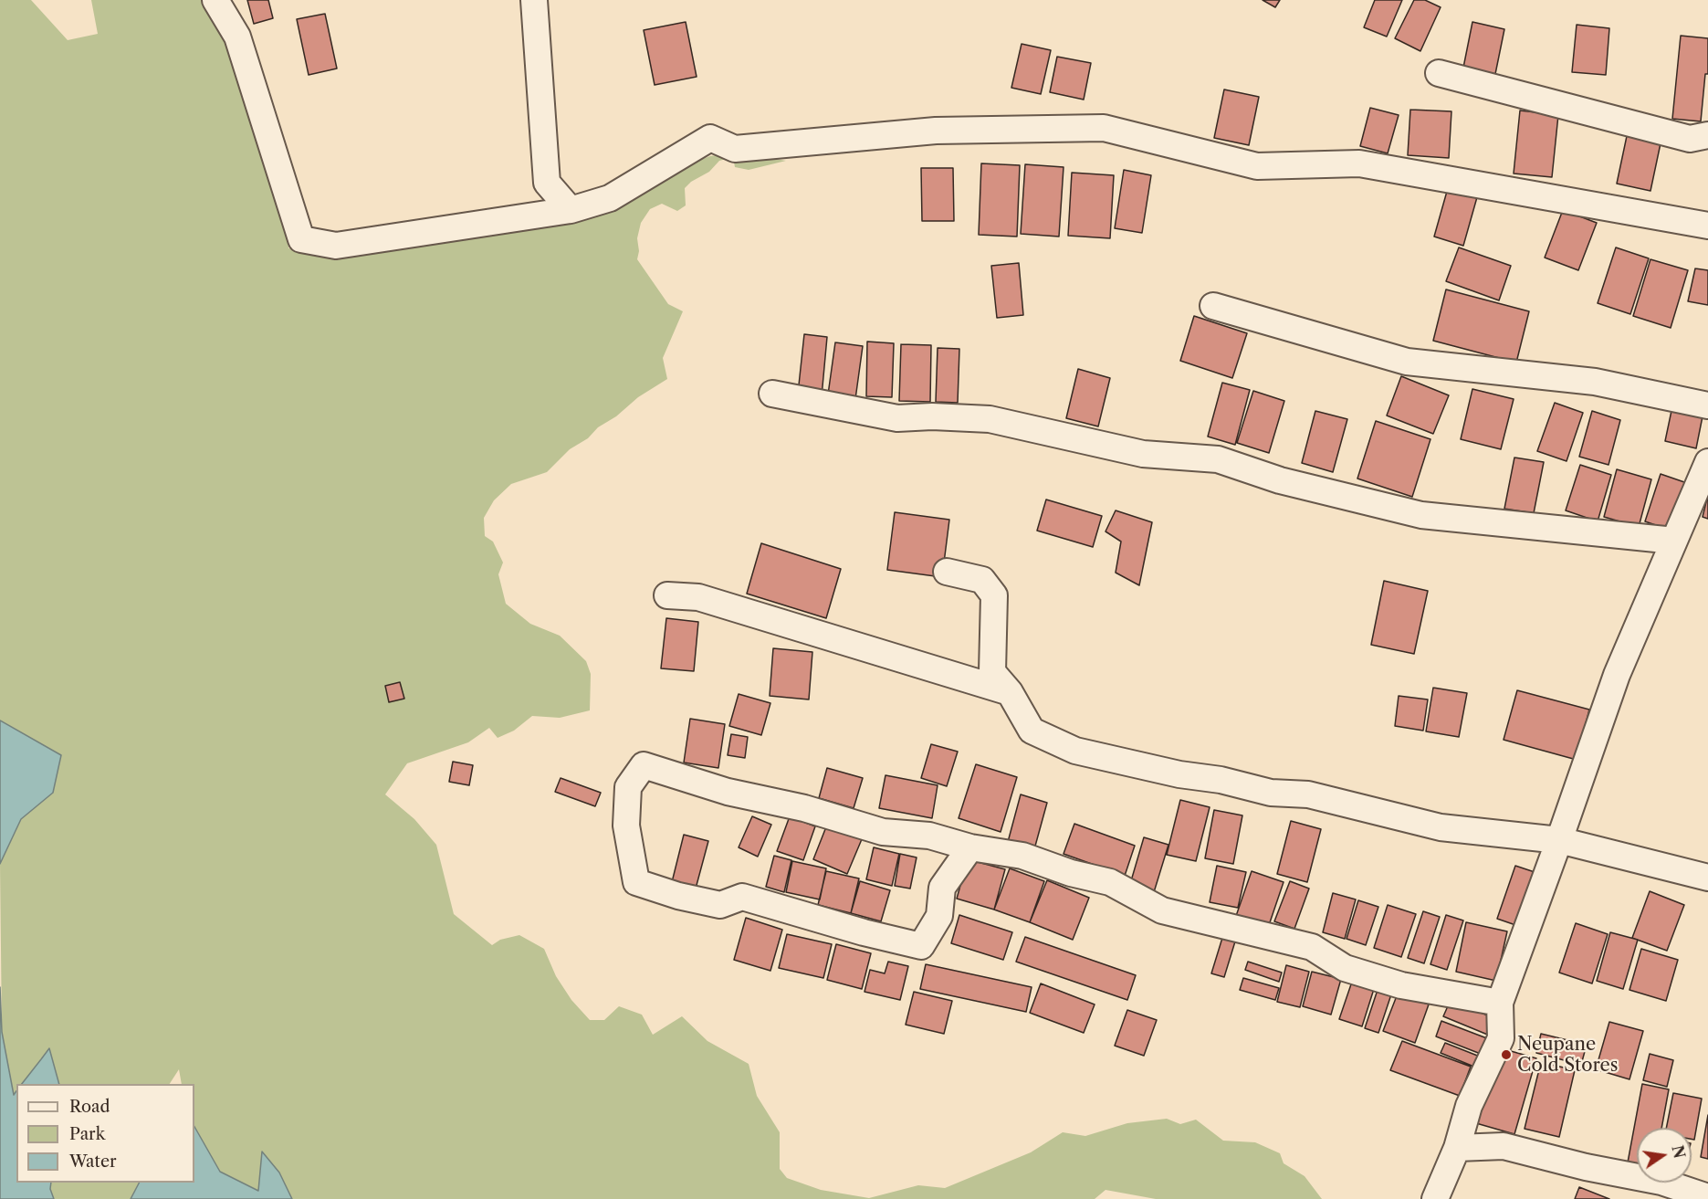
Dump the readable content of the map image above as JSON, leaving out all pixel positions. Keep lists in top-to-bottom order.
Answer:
{
  "places": ["Neupane Cold Stores"],
  "legend": ["Road", "Park", "Water"],
  "north": "right"
}
